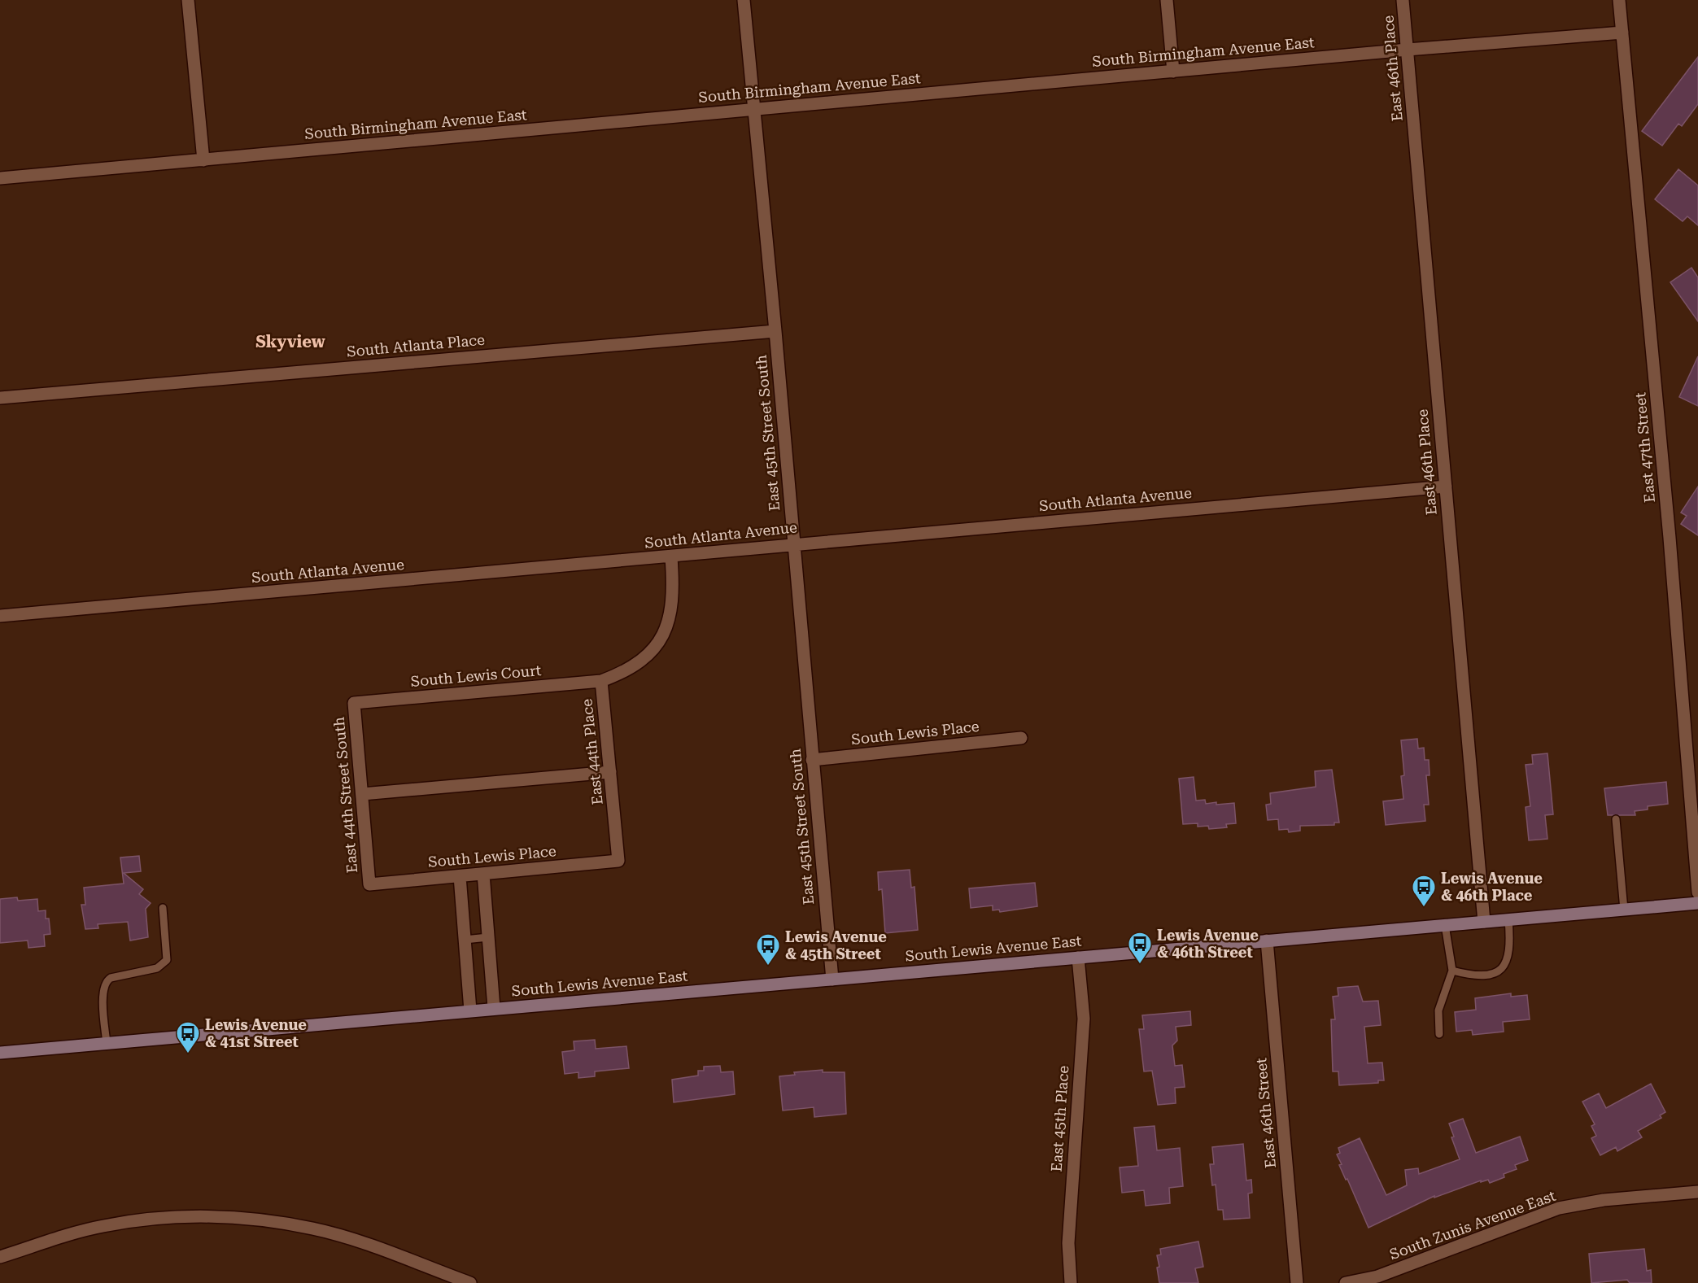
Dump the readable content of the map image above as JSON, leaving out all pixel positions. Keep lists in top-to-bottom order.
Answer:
{
  "streets": {
    "main road": ["South Lewis Avenue East"],
    "street": [
      "South Birmingham Avenue East",
      "East 46th Place",
      "South Atlanta Place",
      "East 45th Street South",
      "East 47th Street",
      "South Atlanta Avenue",
      "South Lewis Court",
      "South Lewis Place",
      "East 44th Place",
      "East 44th Street South",
      "East 46th Street",
      "East 45th Place",
      "South Zunis Avenue East"
    ]
  },
  "crossings": [
    ["South Birmingham Avenue East", "East 46th Place"],
    ["South Birmingham Avenue East", "East 45th Street South"],
    ["South Birmingham Avenue East", "East 47th Street"],
    ["East 46th Place", "South Atlanta Avenue"],
    ["East 46th Place", "South Lewis Avenue East"],
    ["South Atlanta Place", "East 45th Street South"],
    ["East 45th Street South", "South Atlanta Avenue"],
    ["East 45th Street South", "South Lewis Place"],
    ["East 45th Street South", "South Lewis Avenue East"],
    ["South Atlanta Avenue", "East 44th Place"],
    ["South Lewis Court", "East 44th Place"],
    ["South Lewis Court", "East 44th Street South"],
    ["South Lewis Place", "East 44th Place"],
    ["South Lewis Place", "East 44th Street South"],
    ["South Lewis Avenue East", "East 46th Street"],
    ["South Lewis Avenue East", "East 45th Place"]
  ],
  "districts": ["Skyview"],
  "places": {
    "bus stop": [
      "Lewis Avenue & 46th Place",
      "Lewis Avenue & 46th Street",
      "Lewis Avenue & 45th Street",
      "Lewis Avenue & 41st Street"
    ]
  }
}
